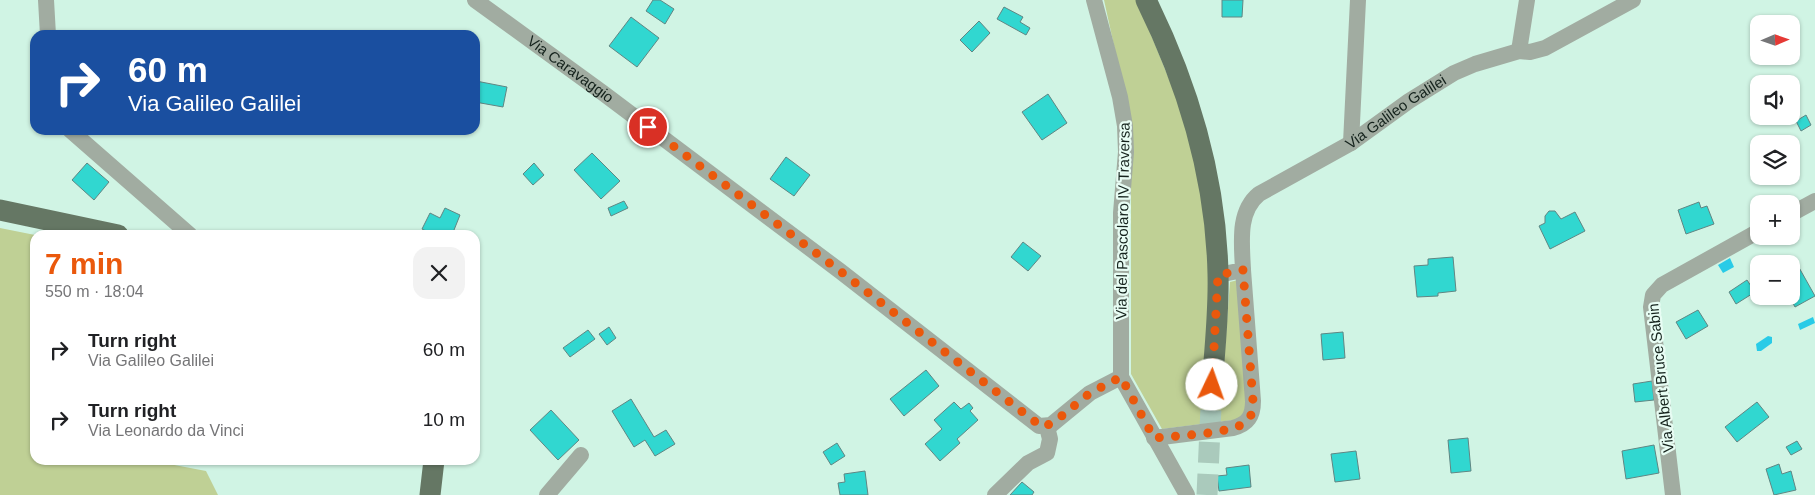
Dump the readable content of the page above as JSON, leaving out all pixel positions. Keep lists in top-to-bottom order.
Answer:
{
  "streets": {
    "street": [
      "Via Caravaggio",
      "Via Galileo Galilei",
      "Via del Pascolaro IV Traversa",
      "Via Albert Bruce Sabin"
    ]
  },
  "crossings": [
    ["Via Galileo Galilei", "Via del Pascolaro IV Traversa"]
  ],
  "north": "right",
  "page": {
    "map_buttons": ["+", "−"],
    "turn": ["60 m", "Via Galileo Galilei"],
    "heading": ["7 min", "550 m · 18:04"],
    "list": [
      {
        "name": "Turn right",
        "note": "Via Galileo Galilei",
        "value": "60 m"
      },
      {
        "name": "Turn right",
        "note": "Via Leonardo da Vinci",
        "value": "10 m"
      }
    ]
  }
}
